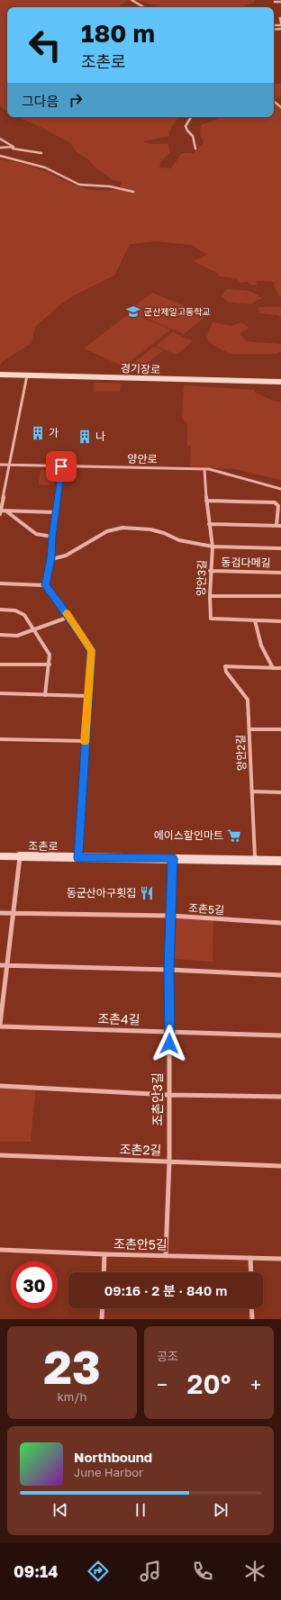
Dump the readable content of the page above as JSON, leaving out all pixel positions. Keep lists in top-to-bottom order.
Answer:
{
  "streets": {
    "street": [
      "경기장로",
      "양안로",
      "동검다메길",
      "양안3길",
      "양안2길",
      "조촌로",
      "조촌5길",
      "조촌4길",
      "조촌안3길",
      "조촌2길",
      "조촌안5길"
    ]
  },
  "crossings": [
    ["양안로", "양안3길"],
    ["동검다메길", "양안3길"],
    ["양안2길", "조촌로"],
    ["조촌로", "조촌안3길"],
    ["조촌5길", "조촌안3길"],
    ["조촌4길", "조촌안3길"],
    ["조촌안3길", "조촌2길"],
    ["조촌안3길", "조촌안5길"]
  ],
  "places": {
    "school or university": ["군산제일고등학교"],
    "building": ["가", "나"],
    "supermarket": ["에이스할인마트"],
    "restaurant": ["동군산아구횟집"]
  },
  "page": {
    "turn": ["180 m", "조촌로"],
    "then": "그다음",
    "limit": "30",
    "trip": "09:16 · 2 분 · 840 m",
    "tile": [
      ["23", "km/h"],
      "공조"
    ],
    "heat": ["−", "20°", "+"],
    "song": ["Northbound", "June Harbor"],
    "tabs": "09:14"
  }
}
